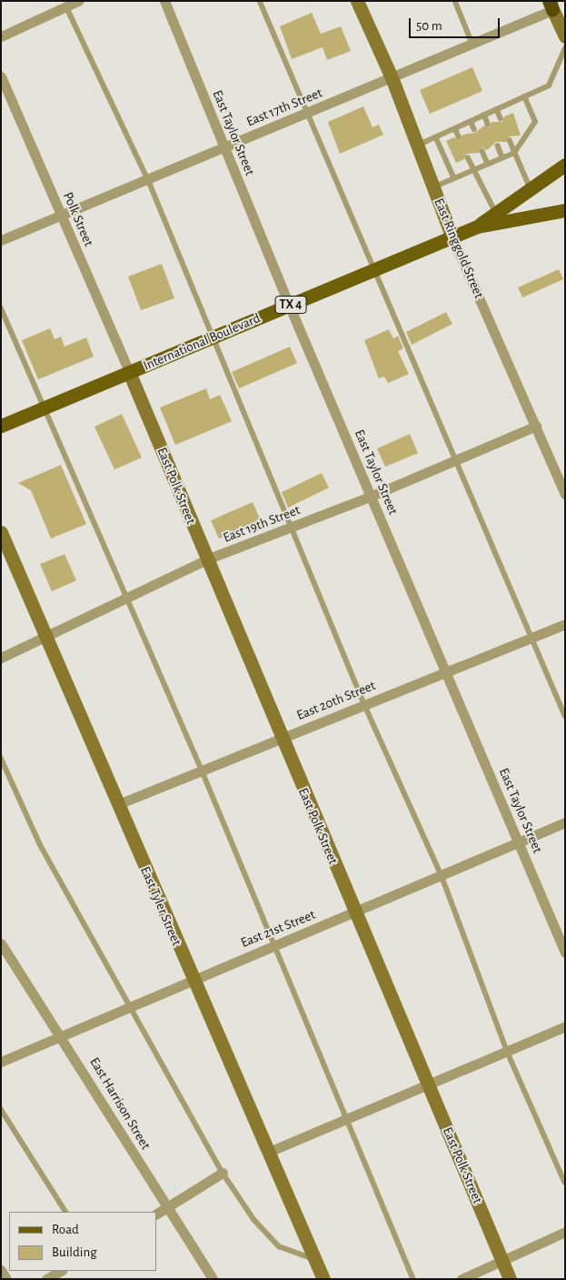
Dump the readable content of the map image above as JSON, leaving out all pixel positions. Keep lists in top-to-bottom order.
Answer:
{
  "streets": {
    "main road": ["TX 4", "International Boulevard"],
    "street": [
      "East 17th Street",
      "East Taylor Street",
      "Polk Street",
      "East Ringgold Street",
      "East Polk Street",
      "East 19th Street",
      "East 20th Street",
      "East Tyler Street",
      "East 21st Street",
      "East Harrison Street"
    ]
  },
  "crossings": [
    ["East 17th Street", "East Taylor Street"],
    ["East 17th Street", "Polk Street"],
    ["East 17th Street", "East Ringgold Street"],
    ["East Taylor Street", "International Boulevard"],
    ["East Taylor Street", "East 19th Street"],
    ["East Taylor Street", "East 20th Street"],
    ["East Taylor Street", "East 21st Street"],
    ["Polk Street", "International Boulevard"],
    ["Polk Street", "East Polk Street"],
    ["East Ringgold Street", "International Boulevard"],
    ["East Ringgold Street", "East 19th Street"],
    ["International Boulevard", "East Polk Street"],
    ["East Polk Street", "East 19th Street"],
    ["East Polk Street", "East 20th Street"],
    ["East Polk Street", "East 21st Street"],
    ["East 19th Street", "East Tyler Street"],
    ["East 20th Street", "East Tyler Street"],
    ["East Tyler Street", "East 21st Street"],
    ["East 21st Street", "East Harrison Street"]
  ],
  "legend": ["Road", "Building"],
  "scale_bar": "50 m"
}
